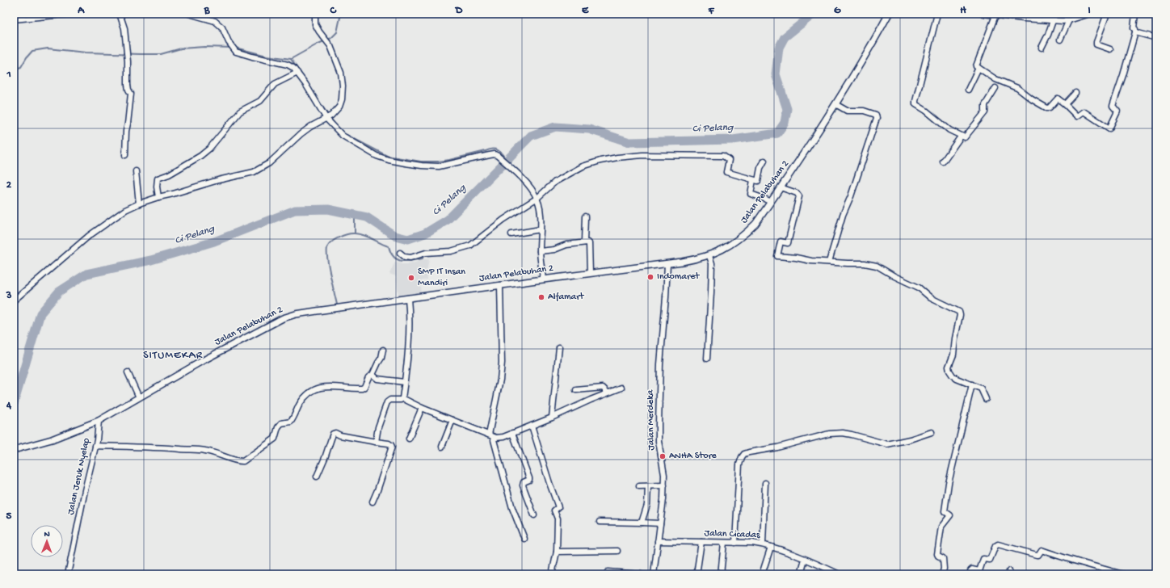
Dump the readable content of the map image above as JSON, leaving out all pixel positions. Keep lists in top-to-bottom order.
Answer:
{
  "streets": {
    "main road": ["Jalan Pelabuhan 2"],
    "street": ["Jalan Merdeka", "Jalan Jeruk Nyelap", "Jalan Cicadas"]
  },
  "crossings": [
    ["Jalan Pelabuhan 2", "Jalan Merdeka"],
    ["Jalan Pelabuhan 2", "Jalan Jeruk Nyelap"],
    ["Jalan Merdeka", "Jalan Cicadas"]
  ],
  "districts": ["SITUMEKAR"],
  "water": ["Ci Pelang"],
  "places": [
    "Indomaret",
    "SMP IT Insan Mandiri",
    "Alfamart",
    "ANHA Store"
  ],
  "north": "top",
  "grid": {
    "columns": [
      "A",
      "B",
      "C",
      "D",
      "E",
      "F",
      "G",
      "H",
      "I"
    ],
    "rows": [
      "1",
      "2",
      "3",
      "4",
      "5"
    ]
  }
}
